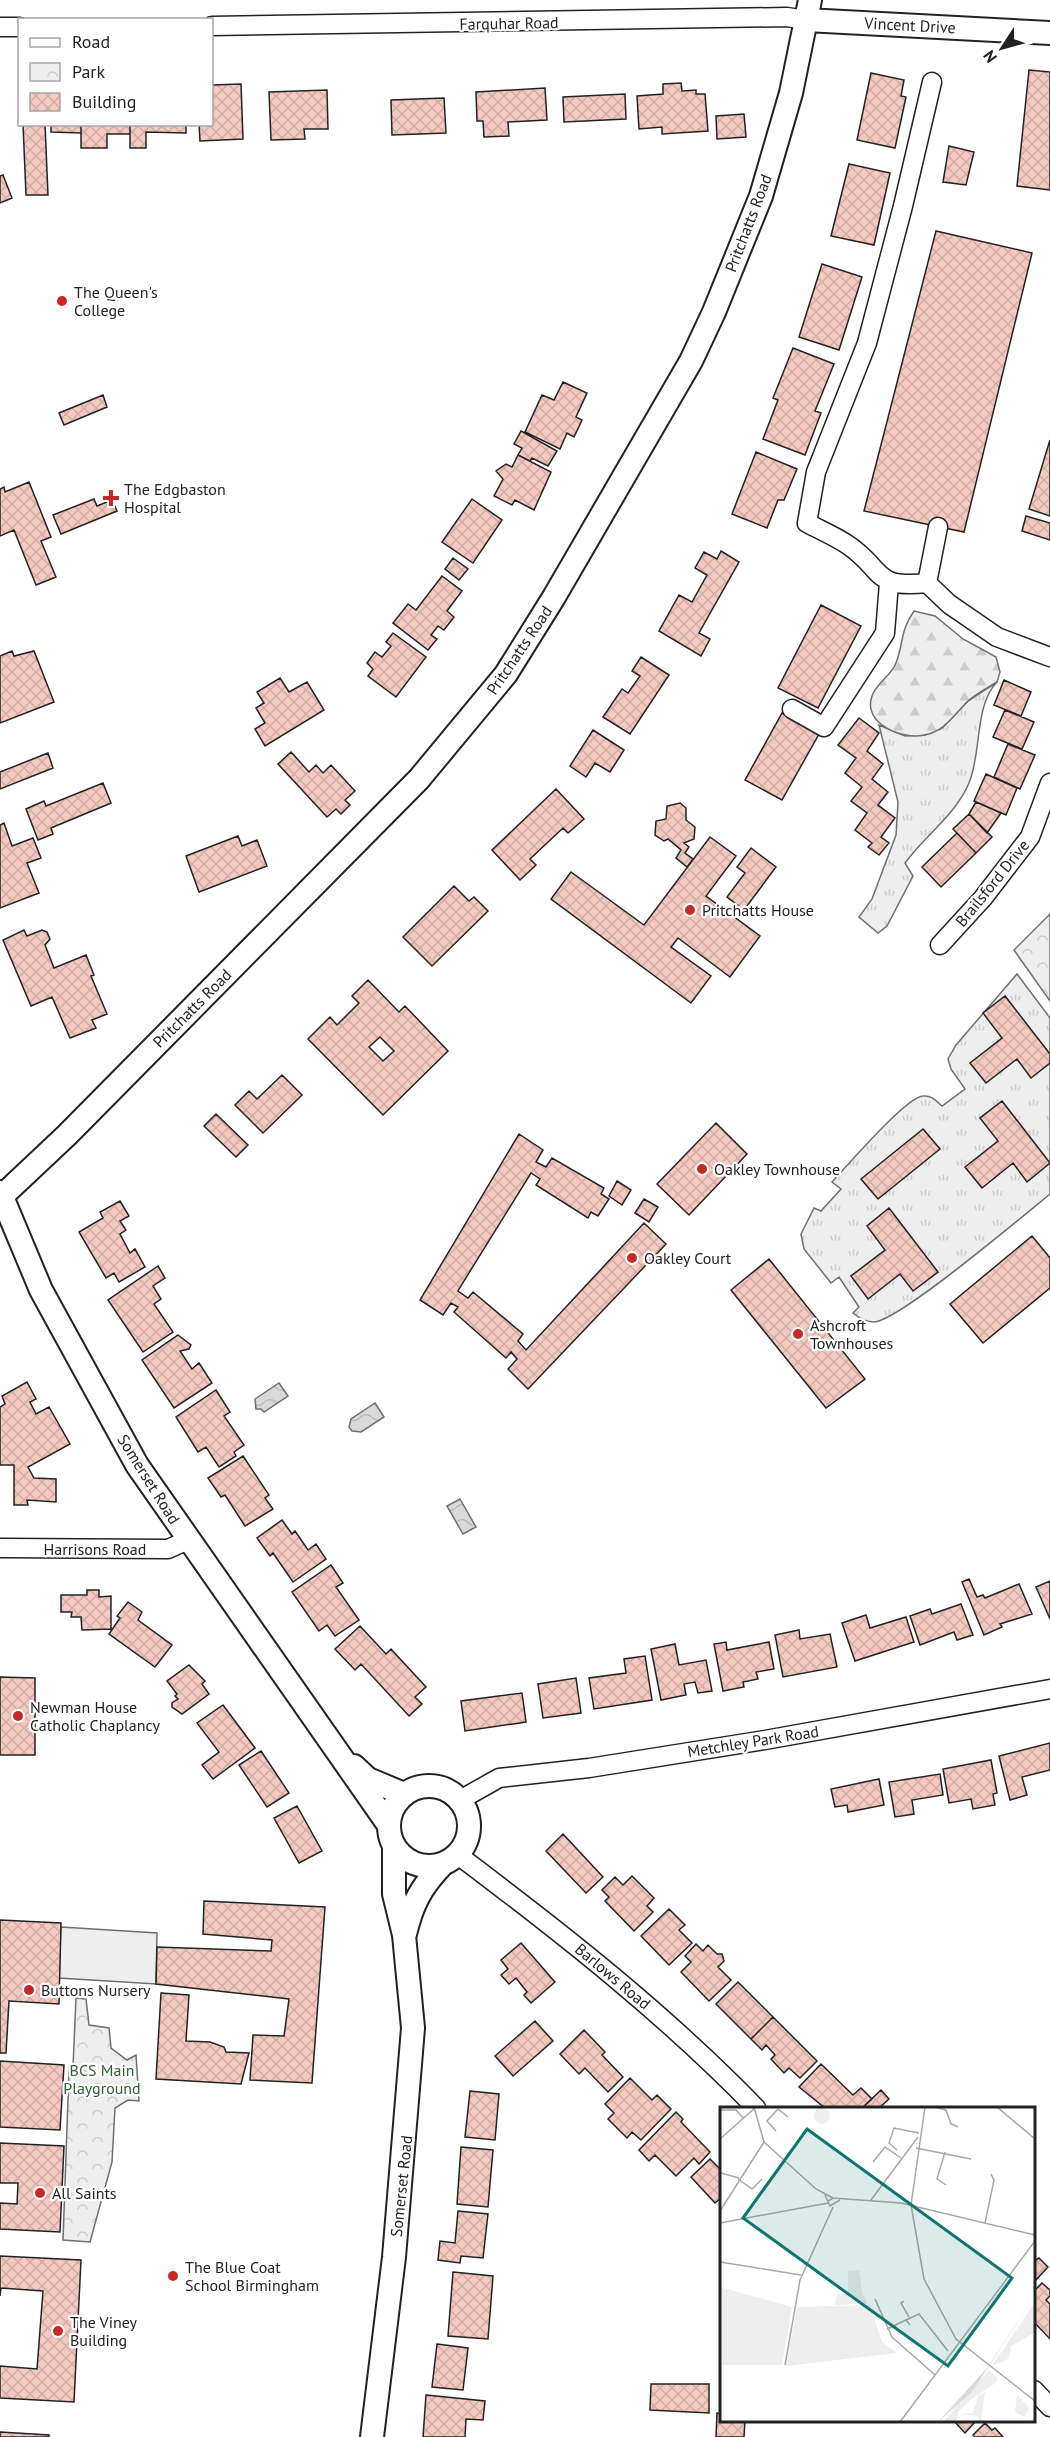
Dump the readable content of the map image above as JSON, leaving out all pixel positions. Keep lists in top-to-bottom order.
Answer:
{
  "streets": {
    "street": [
      "Farquhar Road",
      "Vincent Drive",
      "Pritchatts Road",
      "Brailsford Drive",
      "Somerset Road",
      "Harrisons Road",
      "Metchley Park Road",
      "Barlows Road"
    ]
  },
  "crossings": [
    ["Farquhar Road", "Vincent Drive"],
    ["Farquhar Road", "Pritchatts Road"],
    ["Vincent Drive", "Pritchatts Road"],
    ["Pritchatts Road", "Somerset Road"],
    ["Somerset Road", "Harrisons Road"],
    ["Somerset Road", "Metchley Park Road"],
    ["Somerset Road", "Barlows Road"],
    ["Metchley Park Road", "Barlows Road"]
  ],
  "parks": ["BCS Main Playground"],
  "places": {
    "other": [
      "The Queen's College",
      "Pritchatts House",
      "Oakley Townhouse",
      "Oakley Court",
      "Ashcroft Townhouses",
      "Newman House Catholic Chaplancy",
      "Buttons Nursery",
      "All Saints",
      "The Blue Coat School Birmingham",
      "The Viney Building"
    ],
    "health": ["The Edgbaston Hospital"]
  },
  "legend": ["Road", "Park", "Building"],
  "north": "bottom left"
}
